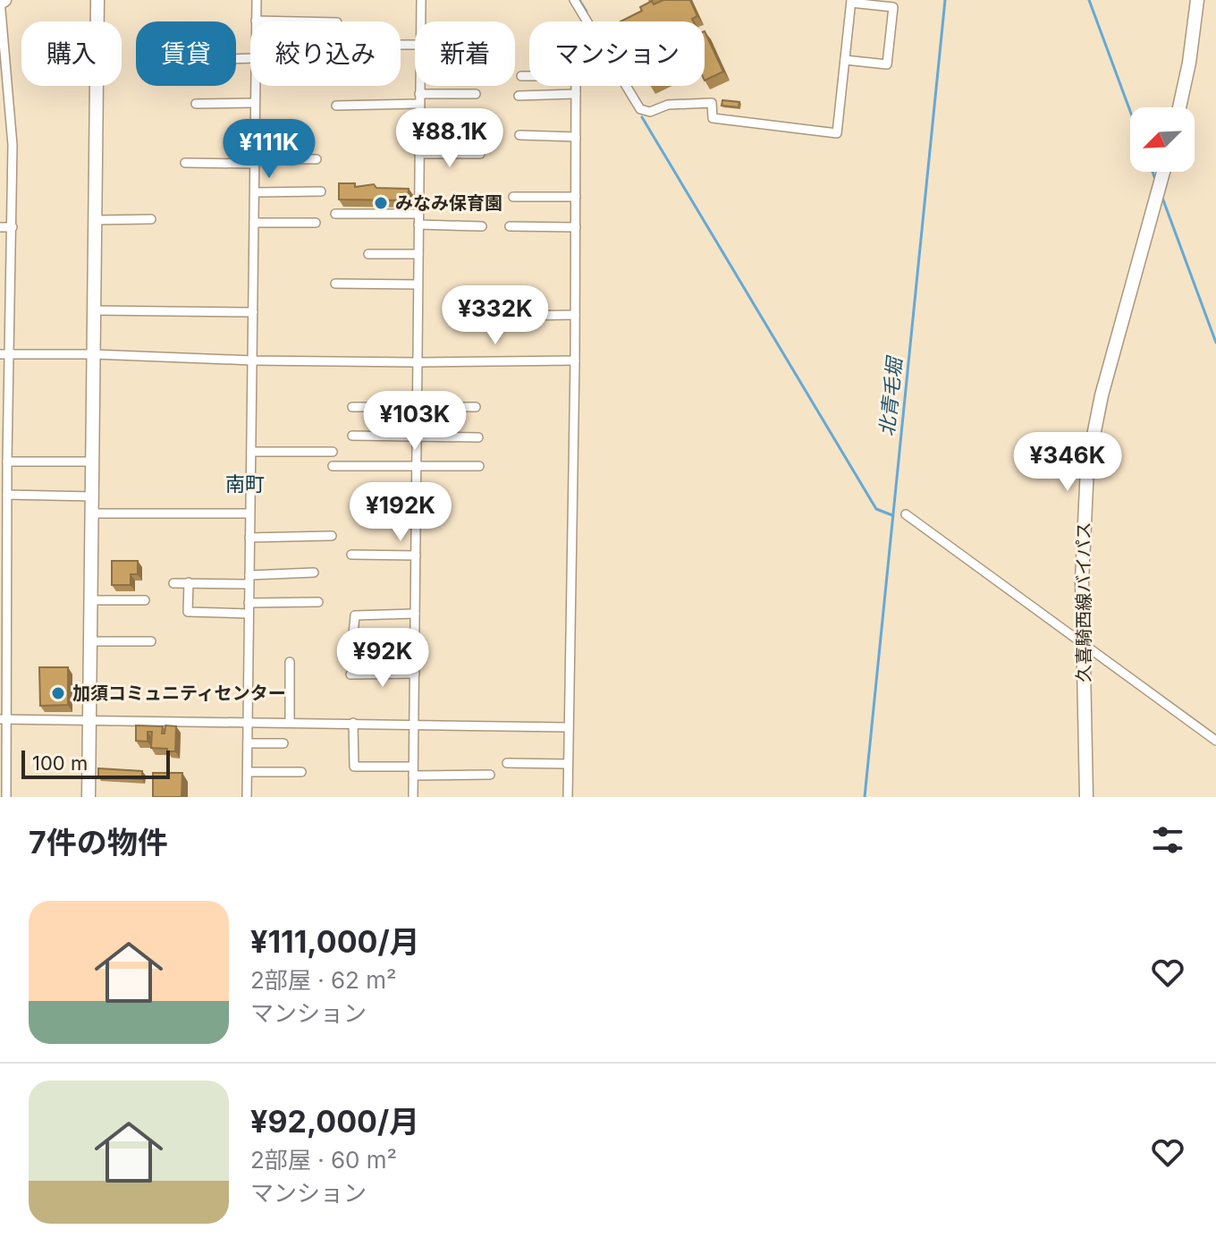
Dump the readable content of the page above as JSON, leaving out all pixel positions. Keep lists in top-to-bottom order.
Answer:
{
  "streets": {
    "street": ["久喜騎西線バイパス"]
  },
  "districts": ["南町"],
  "water": ["北青毛堀"],
  "places": ["みなみ保育園", "加須コミュニティセンター"],
  "scale_bar": "100 m",
  "north": "bottom left",
  "page": {
    "chip": [
      "購入",
      "賃貸",
      "絞り込み",
      "新着",
      "マンション"
    ],
    "price": [
      "¥88.1K",
      "¥111K",
      "¥332K",
      "¥103K",
      "¥346K",
      "¥192K",
      "¥92K"
    ],
    "scale": "100 m",
    "heading": "7件の物件",
    "list": [
      {
        "name": "¥111,000/月",
        "note": "2部屋 · 62 m² · マンション"
      },
      {
        "name": "¥92,000/月",
        "note": "2部屋 · 60 m² · マンション"
      }
    ]
  }
}
